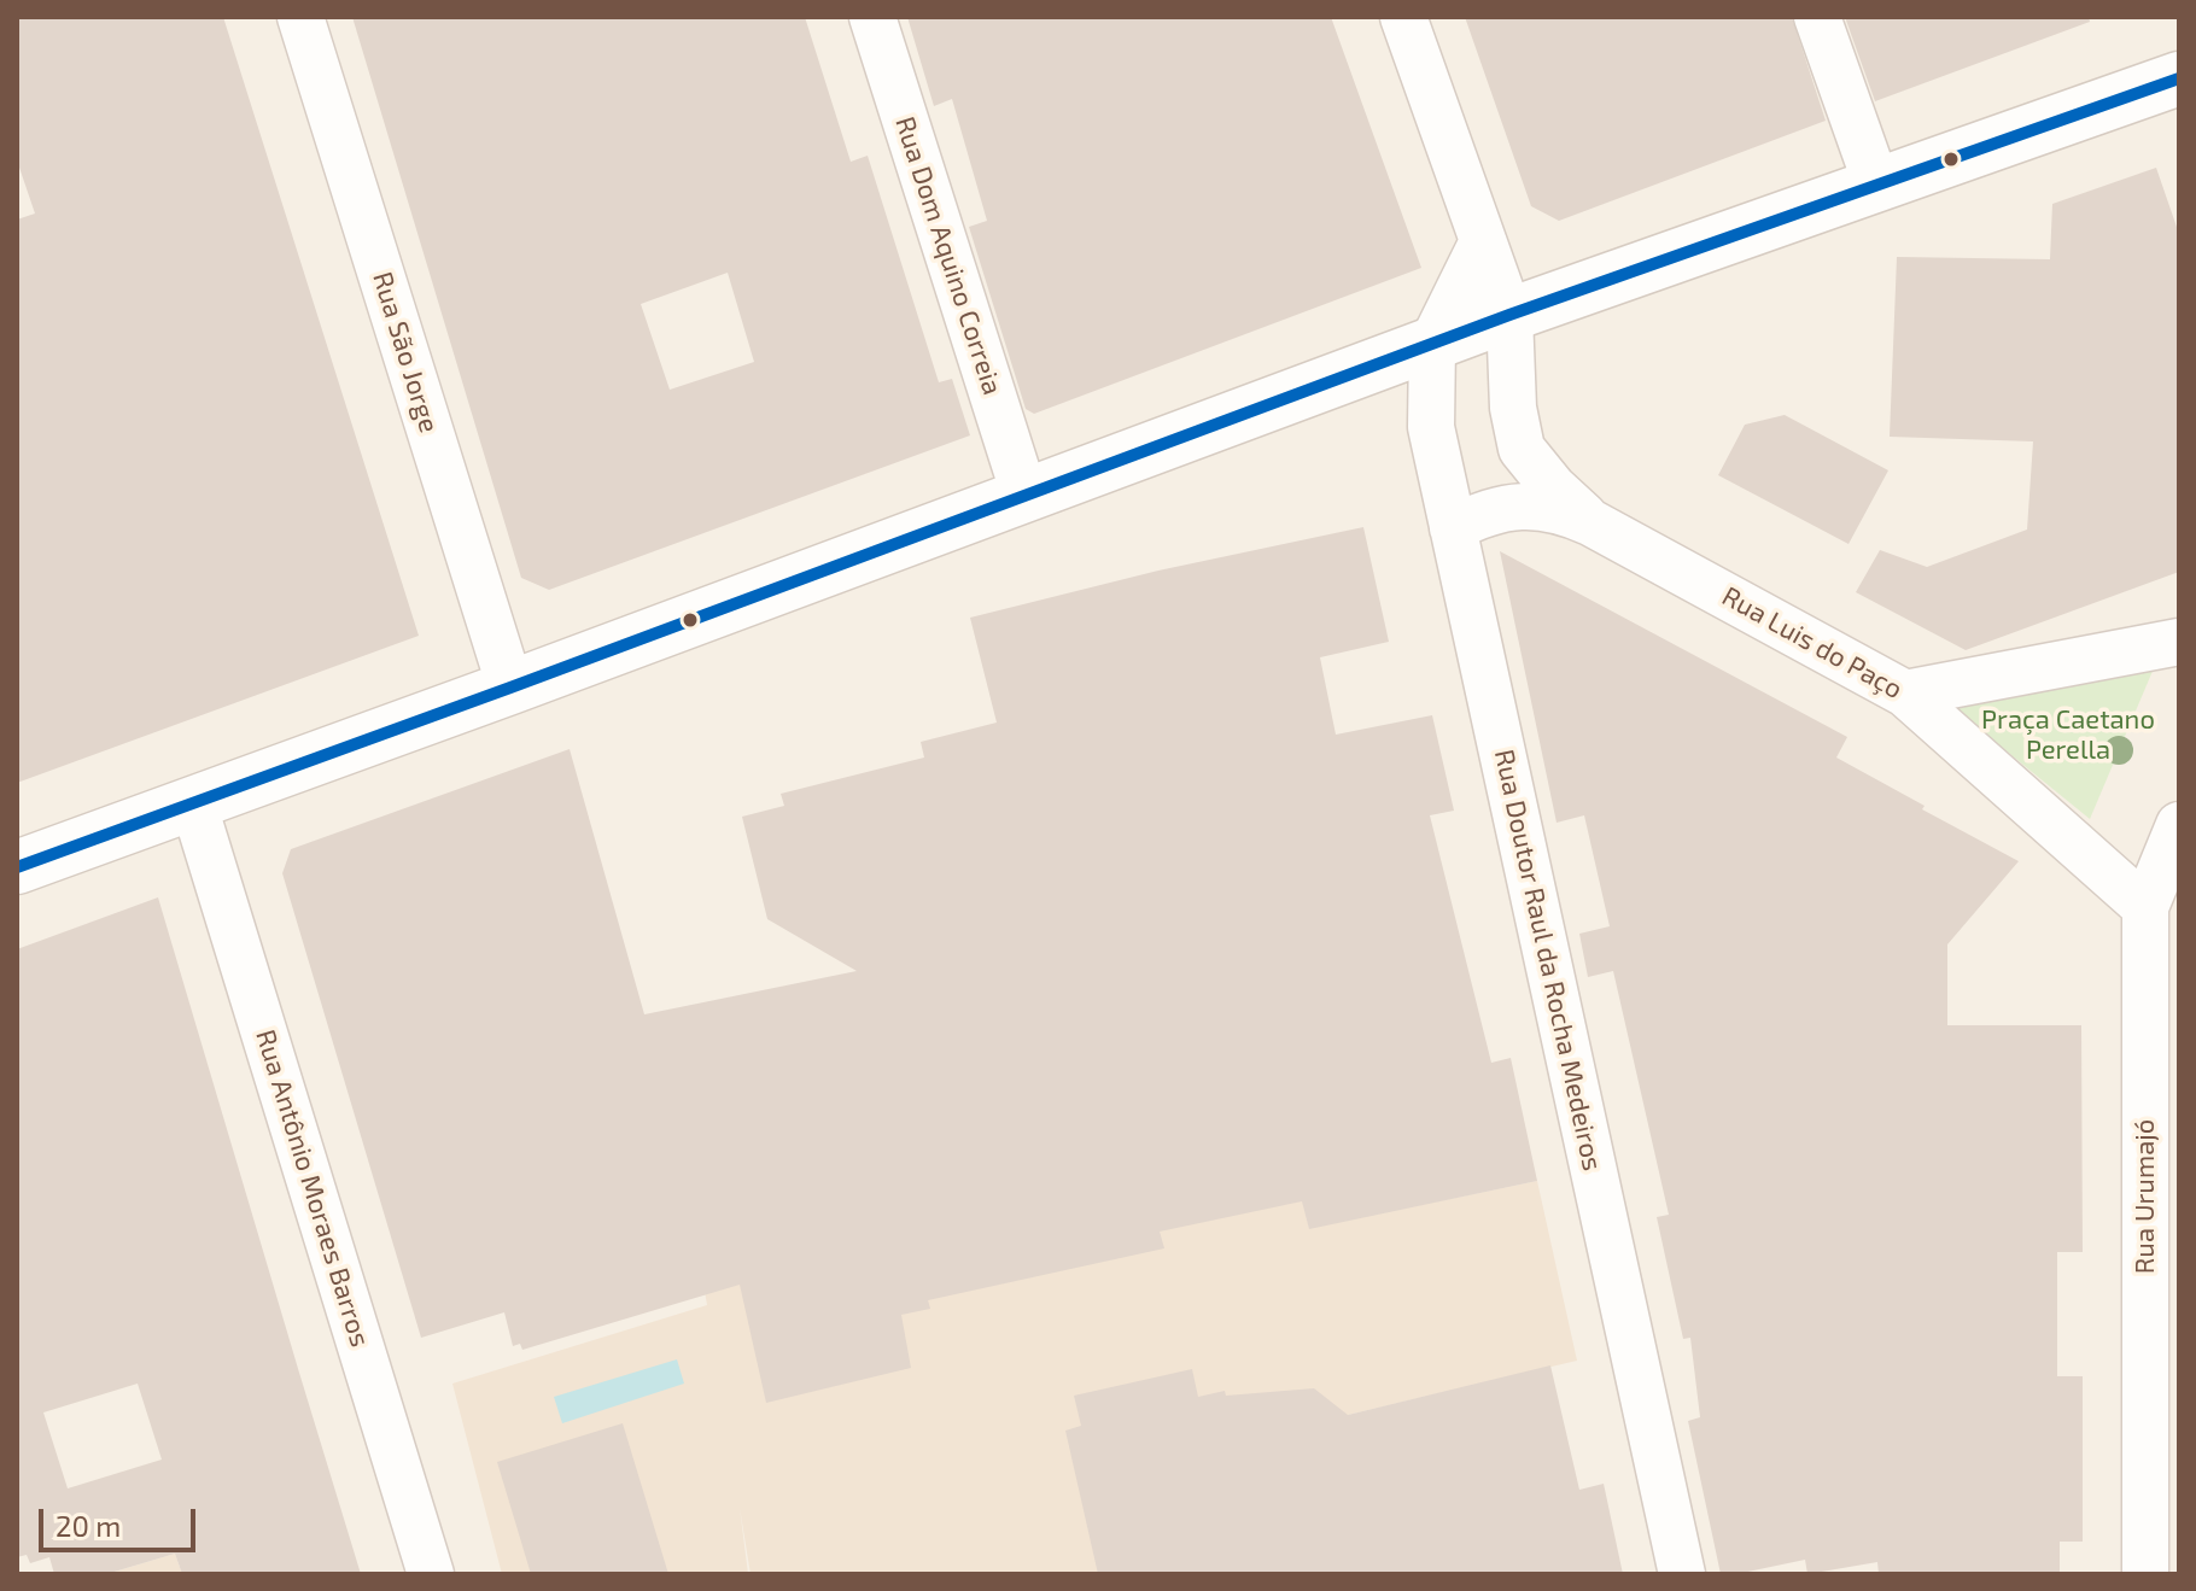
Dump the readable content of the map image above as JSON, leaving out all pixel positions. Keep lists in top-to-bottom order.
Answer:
{
  "streets": {
    "street": [
      "Rua Dom Aquino Correia",
      "Rua São Jorge",
      "Rua Luis do Paço",
      "Rua Doutor Raul da Rocha Medeiros",
      "Rua Antônio Moraes Barros",
      "Rua Urumajó"
    ]
  },
  "crossings": [
    ["Rua Luis do Paço", "Rua Doutor Raul da Rocha Medeiros"],
    ["Rua Luis do Paço", "Rua Urumajó"]
  ],
  "parks": ["Praça Caetano Perella"],
  "scale_bar": "20 m"
}
